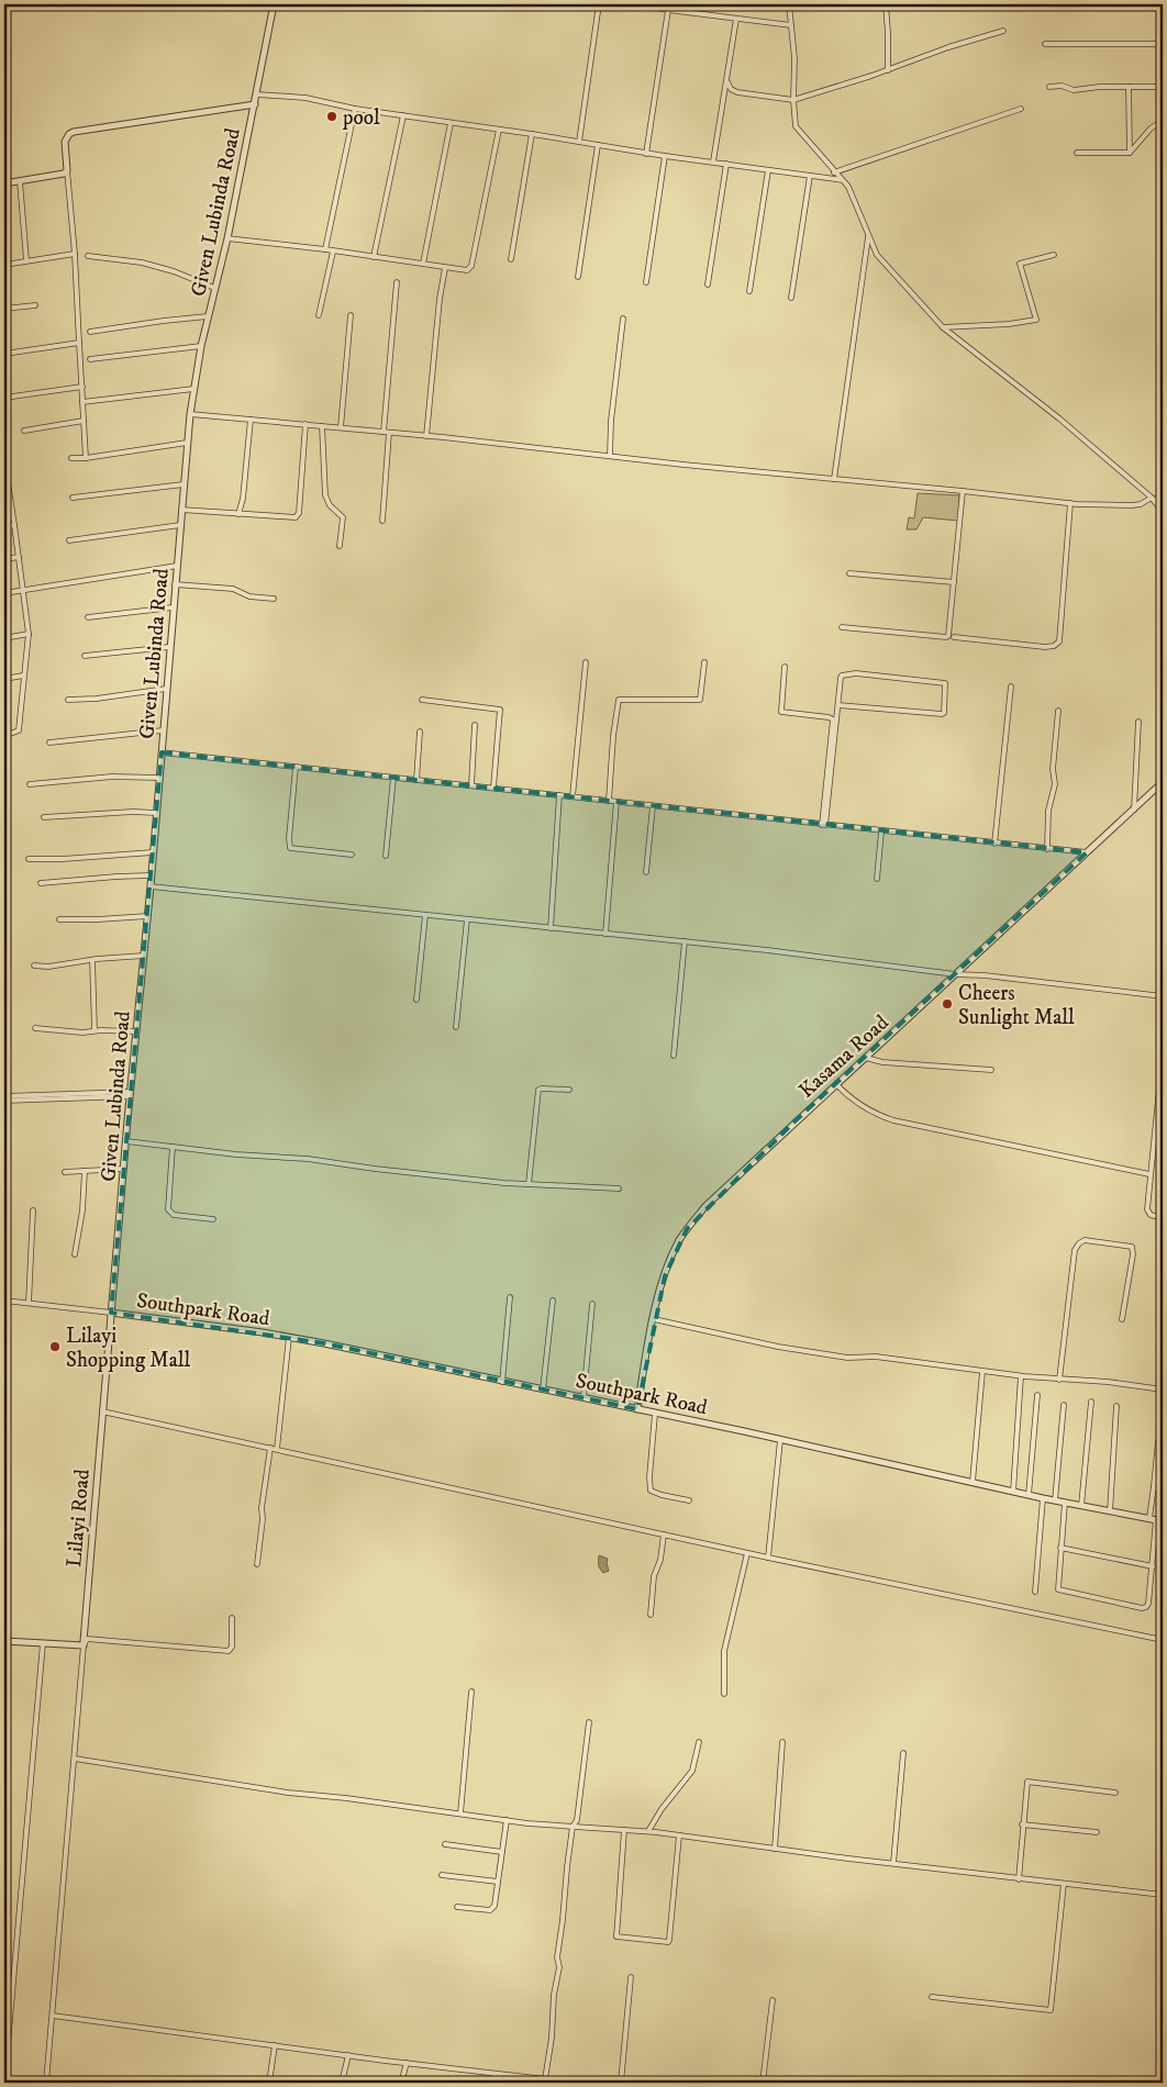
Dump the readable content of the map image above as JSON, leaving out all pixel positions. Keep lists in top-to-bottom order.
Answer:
{
  "streets": {
    "street": [
      "Given Lubinda Road",
      "Kasama Road",
      "Southpark Road",
      "Lilayi Road"
    ]
  },
  "crossings": [
    ["Given Lubinda Road", "Southpark Road"],
    ["Given Lubinda Road", "Lilayi Road"],
    ["Kasama Road", "Southpark Road"],
    ["Southpark Road", "Lilayi Road"]
  ],
  "places": ["pool", "Cheers Sunlight Mall", "Lilayi Shopping Mall"]
}
